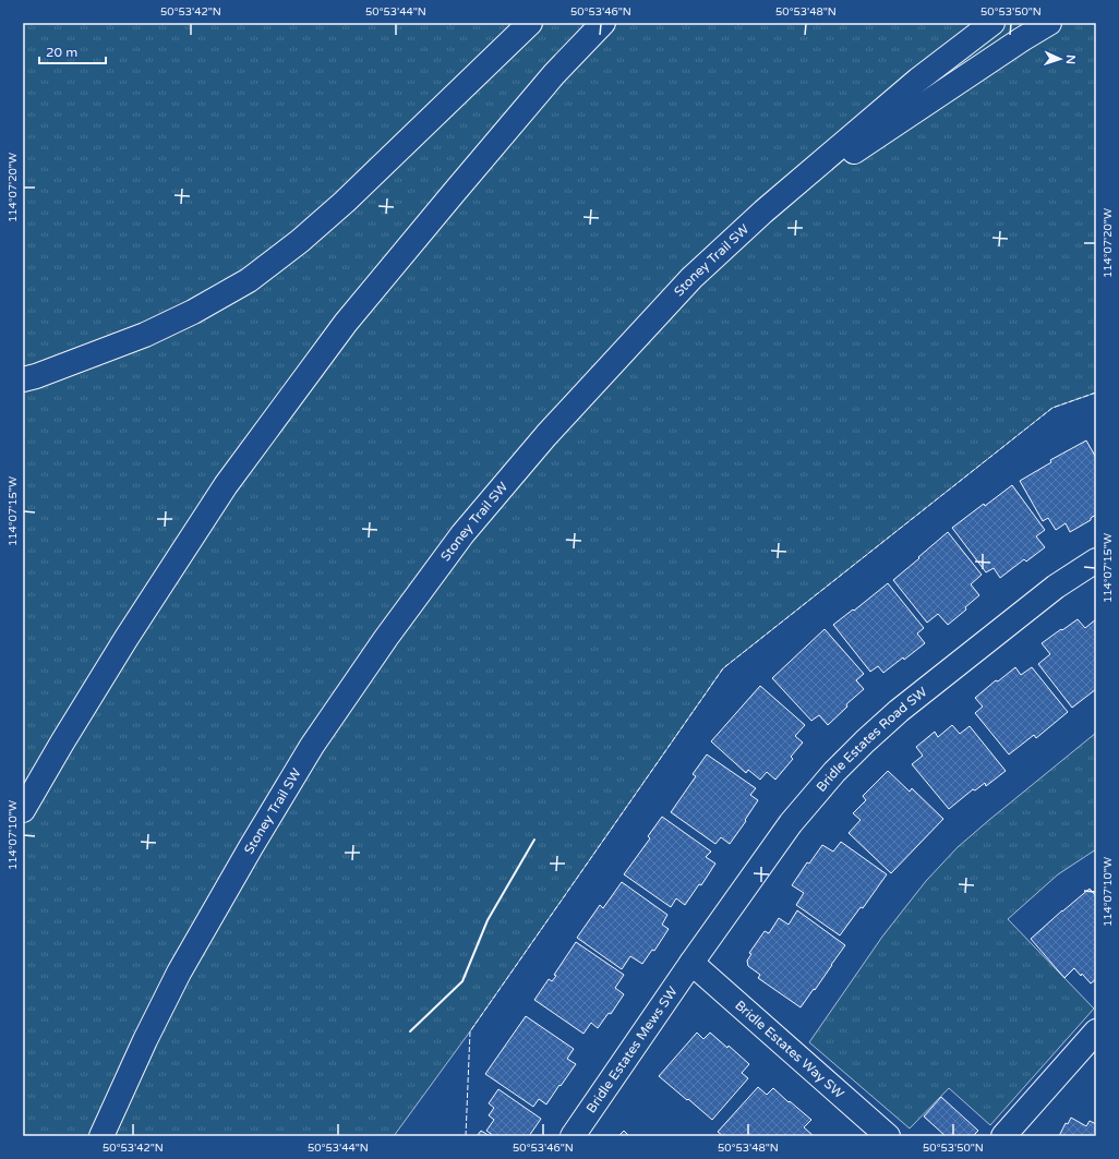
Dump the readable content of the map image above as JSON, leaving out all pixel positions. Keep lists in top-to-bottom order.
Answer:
{
  "streets": {
    "main road": [
      "Stoney Trail SW",
      "Bridle Estates Road SW",
      "Bridle Estates Mews SW",
      "Bridle Estates Way SW"
    ]
  },
  "crossings": [
    ["Bridle Estates Road SW", "Bridle Estates Mews SW"],
    ["Bridle Estates Road SW", "Bridle Estates Way SW"],
    ["Bridle Estates Mews SW", "Bridle Estates Way SW"]
  ],
  "scale_bar": "20 m",
  "north": "right",
  "coordinates": [
    "50°53'42\"N",
    "50°53'44\"N",
    "50°53'46\"N",
    "50°53'48\"N",
    "50°53'50\"N",
    "114°07'20\"W",
    "114°07'15\"W",
    "114°07'10\"W"
  ]
}
